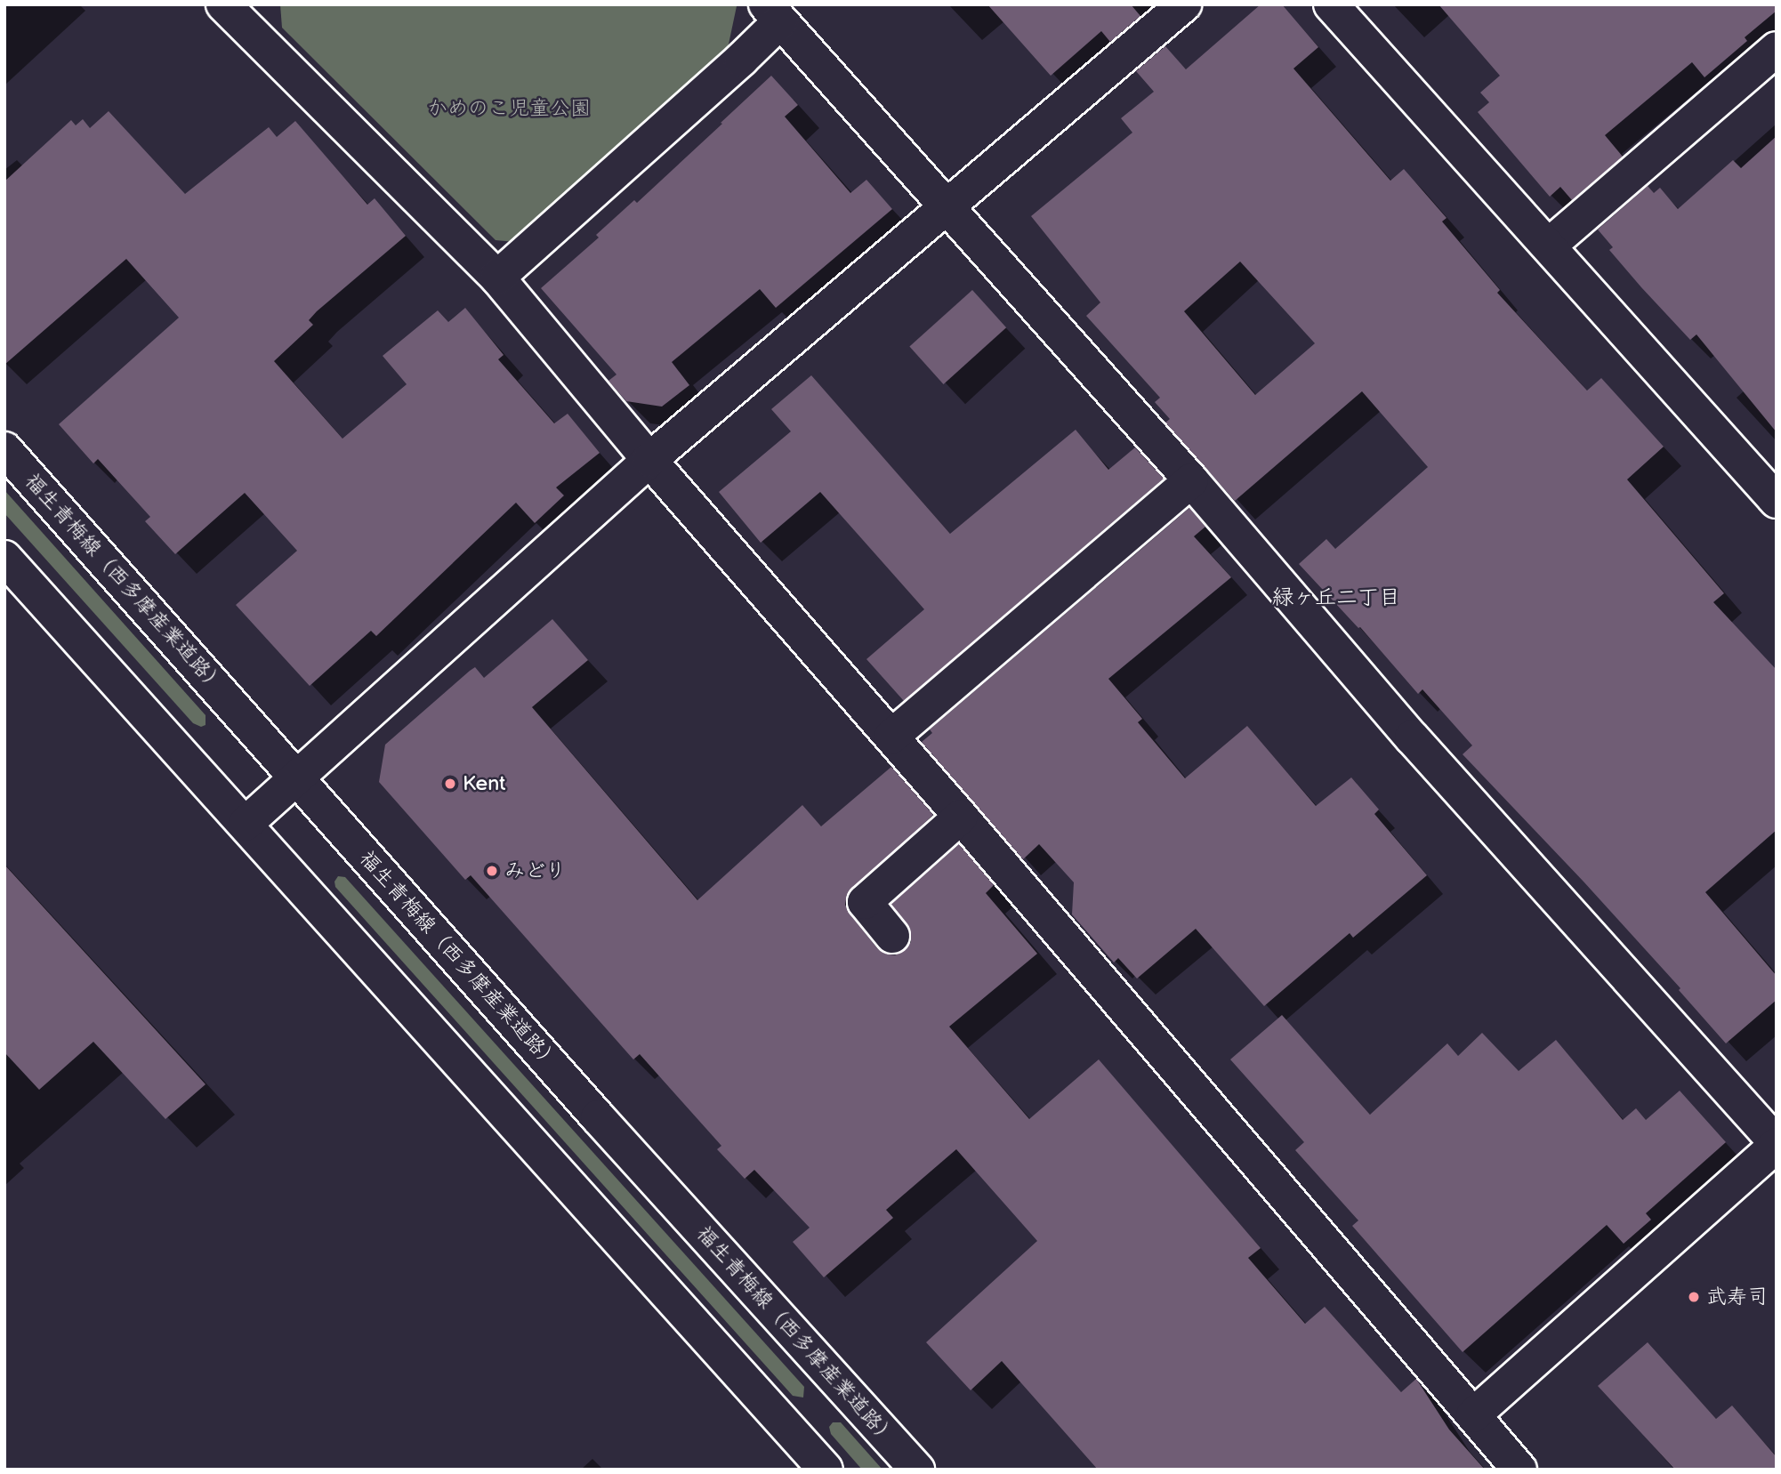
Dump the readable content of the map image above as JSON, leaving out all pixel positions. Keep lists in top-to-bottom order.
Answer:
{
  "streets": {
    "street": ["福生青梅線（西多摩産業道路）"]
  },
  "districts": ["緑ヶ丘二丁目"],
  "parks": ["かめのこ児童公園"],
  "places": ["Kent", "みどり", "武寿司"]
}
